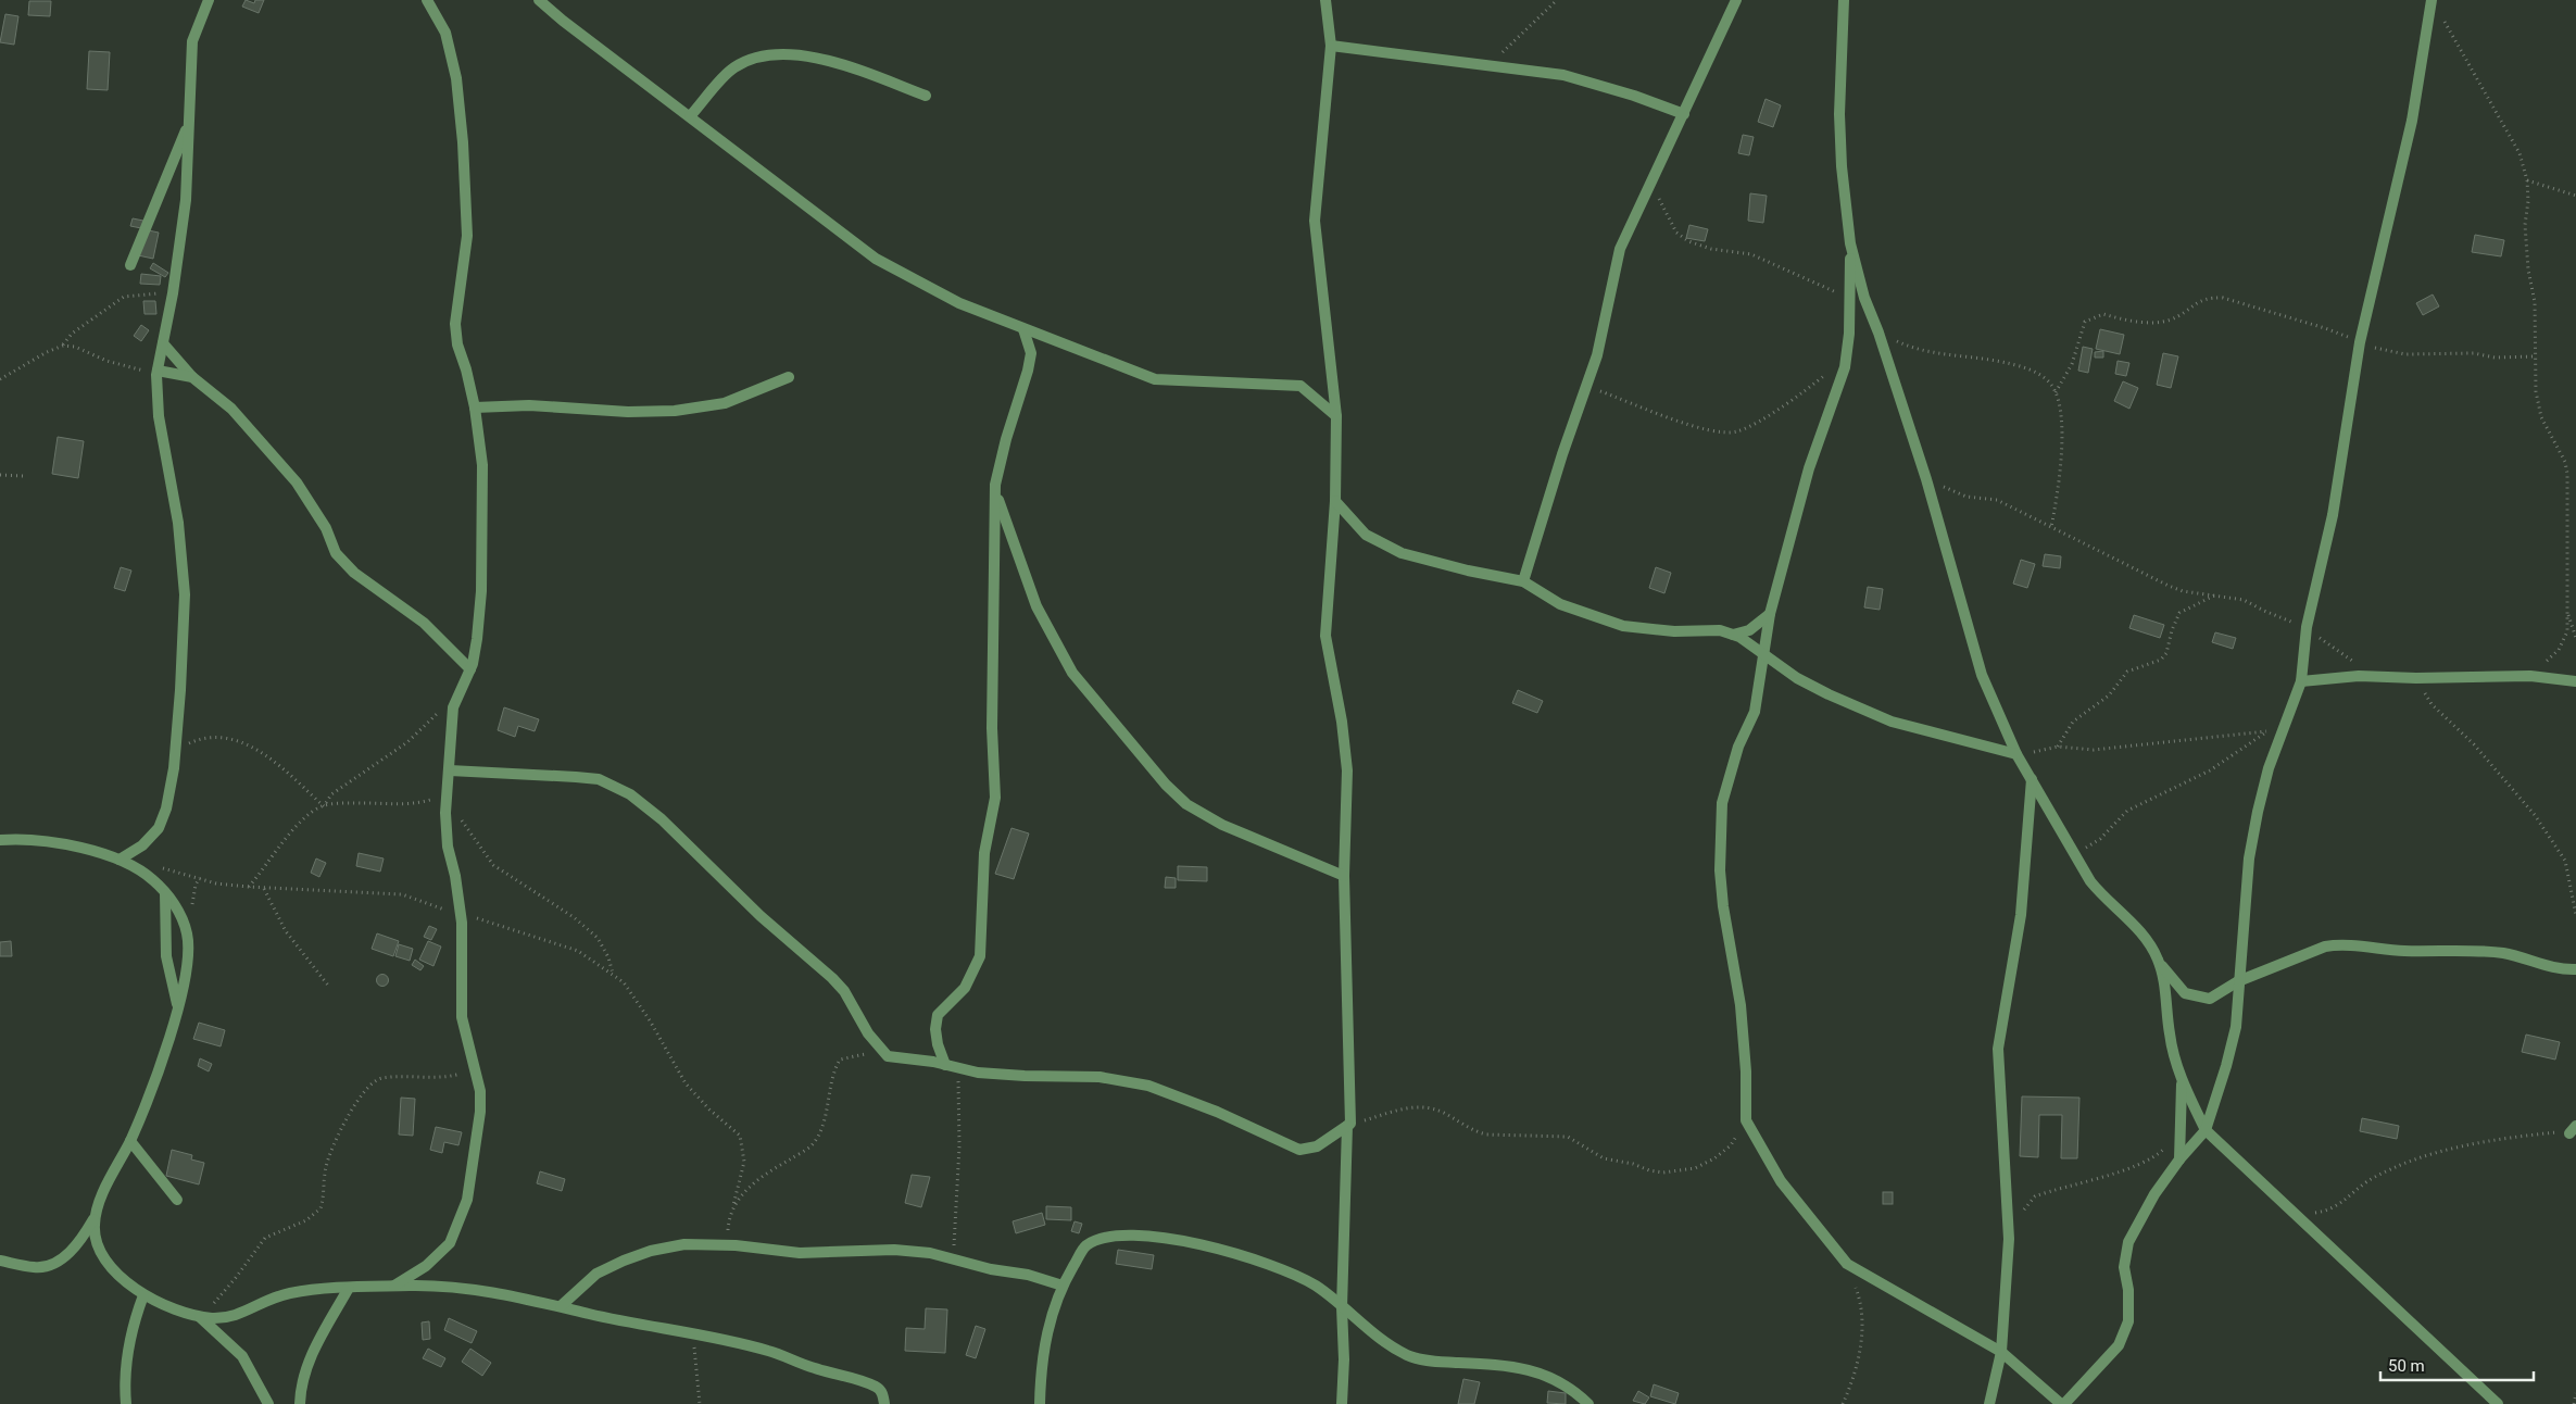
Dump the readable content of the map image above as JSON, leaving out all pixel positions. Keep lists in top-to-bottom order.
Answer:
{
  "scale_bar": "50 m"
}
